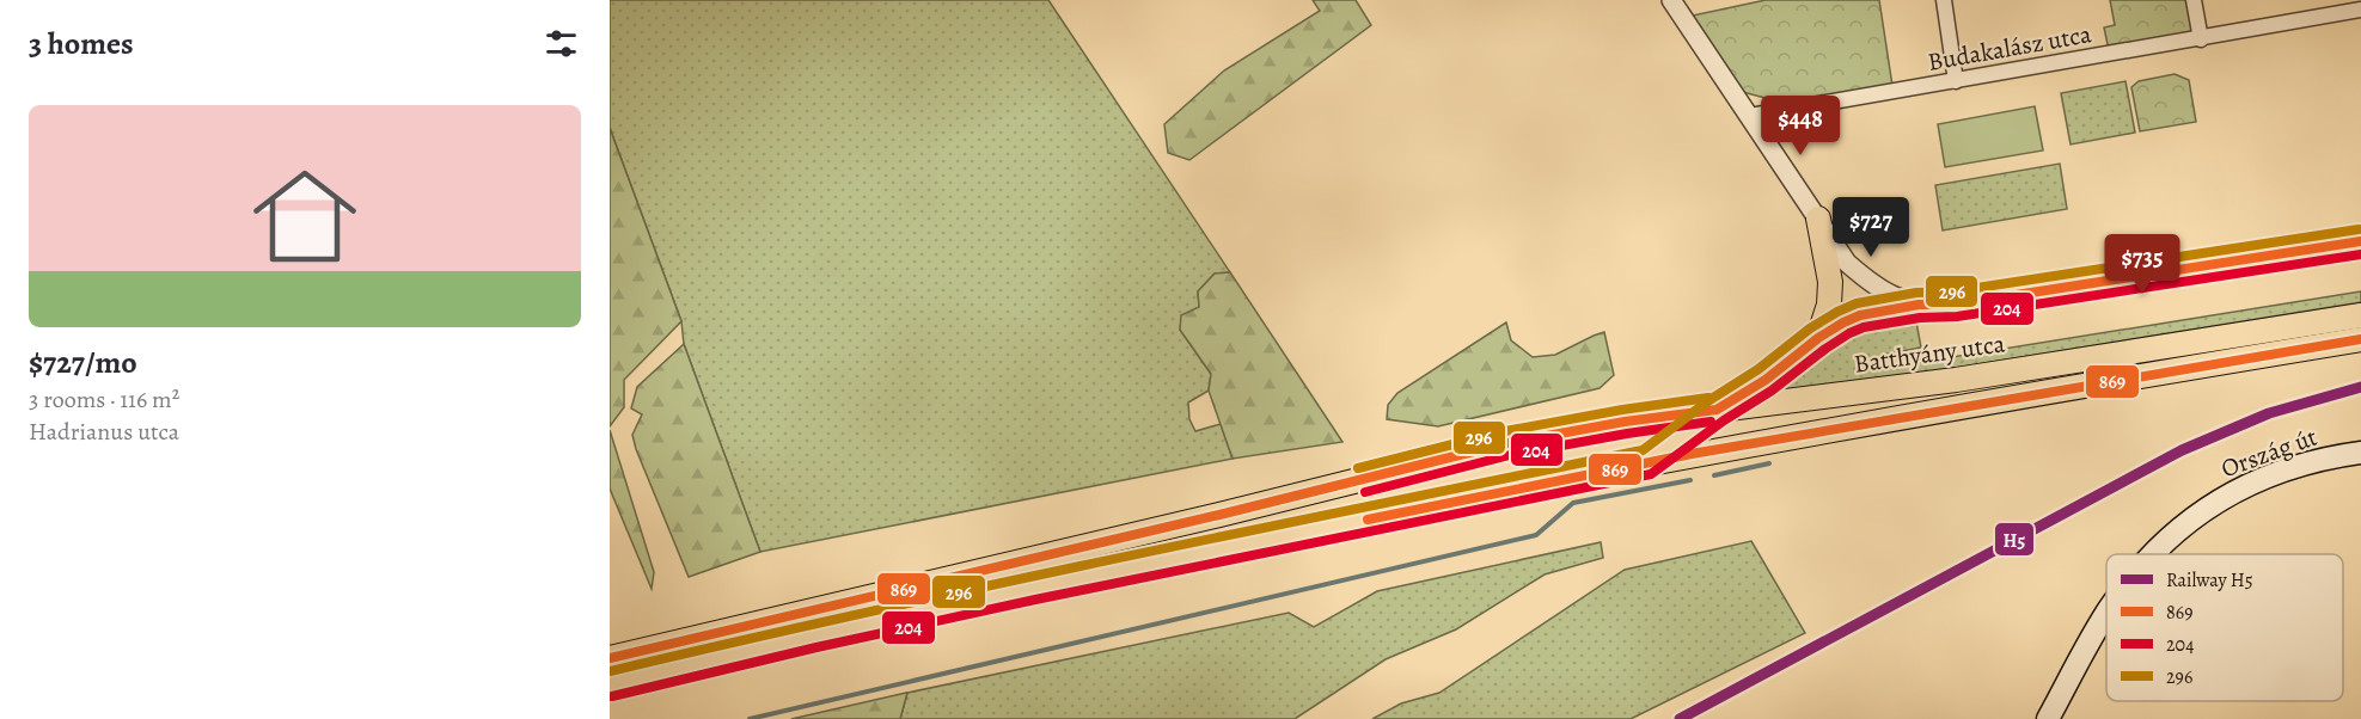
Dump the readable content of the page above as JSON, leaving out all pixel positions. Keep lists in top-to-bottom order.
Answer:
{
  "streets": {
    "main road": ["Batthyány utca", "Ország út"],
    "street": ["Budakalász utca"]
  },
  "lines": [
    "transit line 296",
    "transit line 869",
    "transit line 204",
    "rail line H5"
  ],
  "legend": [
    "Railway H5",
    "869",
    "204",
    "296"
  ],
  "page": {
    "heading": "3 homes",
    "list": [
      {
        "name": "$727/mo",
        "note": "3 rooms · 116 m² · Hadrianus utca"
      }
    ],
    "price": ["$448", "$727", "$735"]
  }
}
